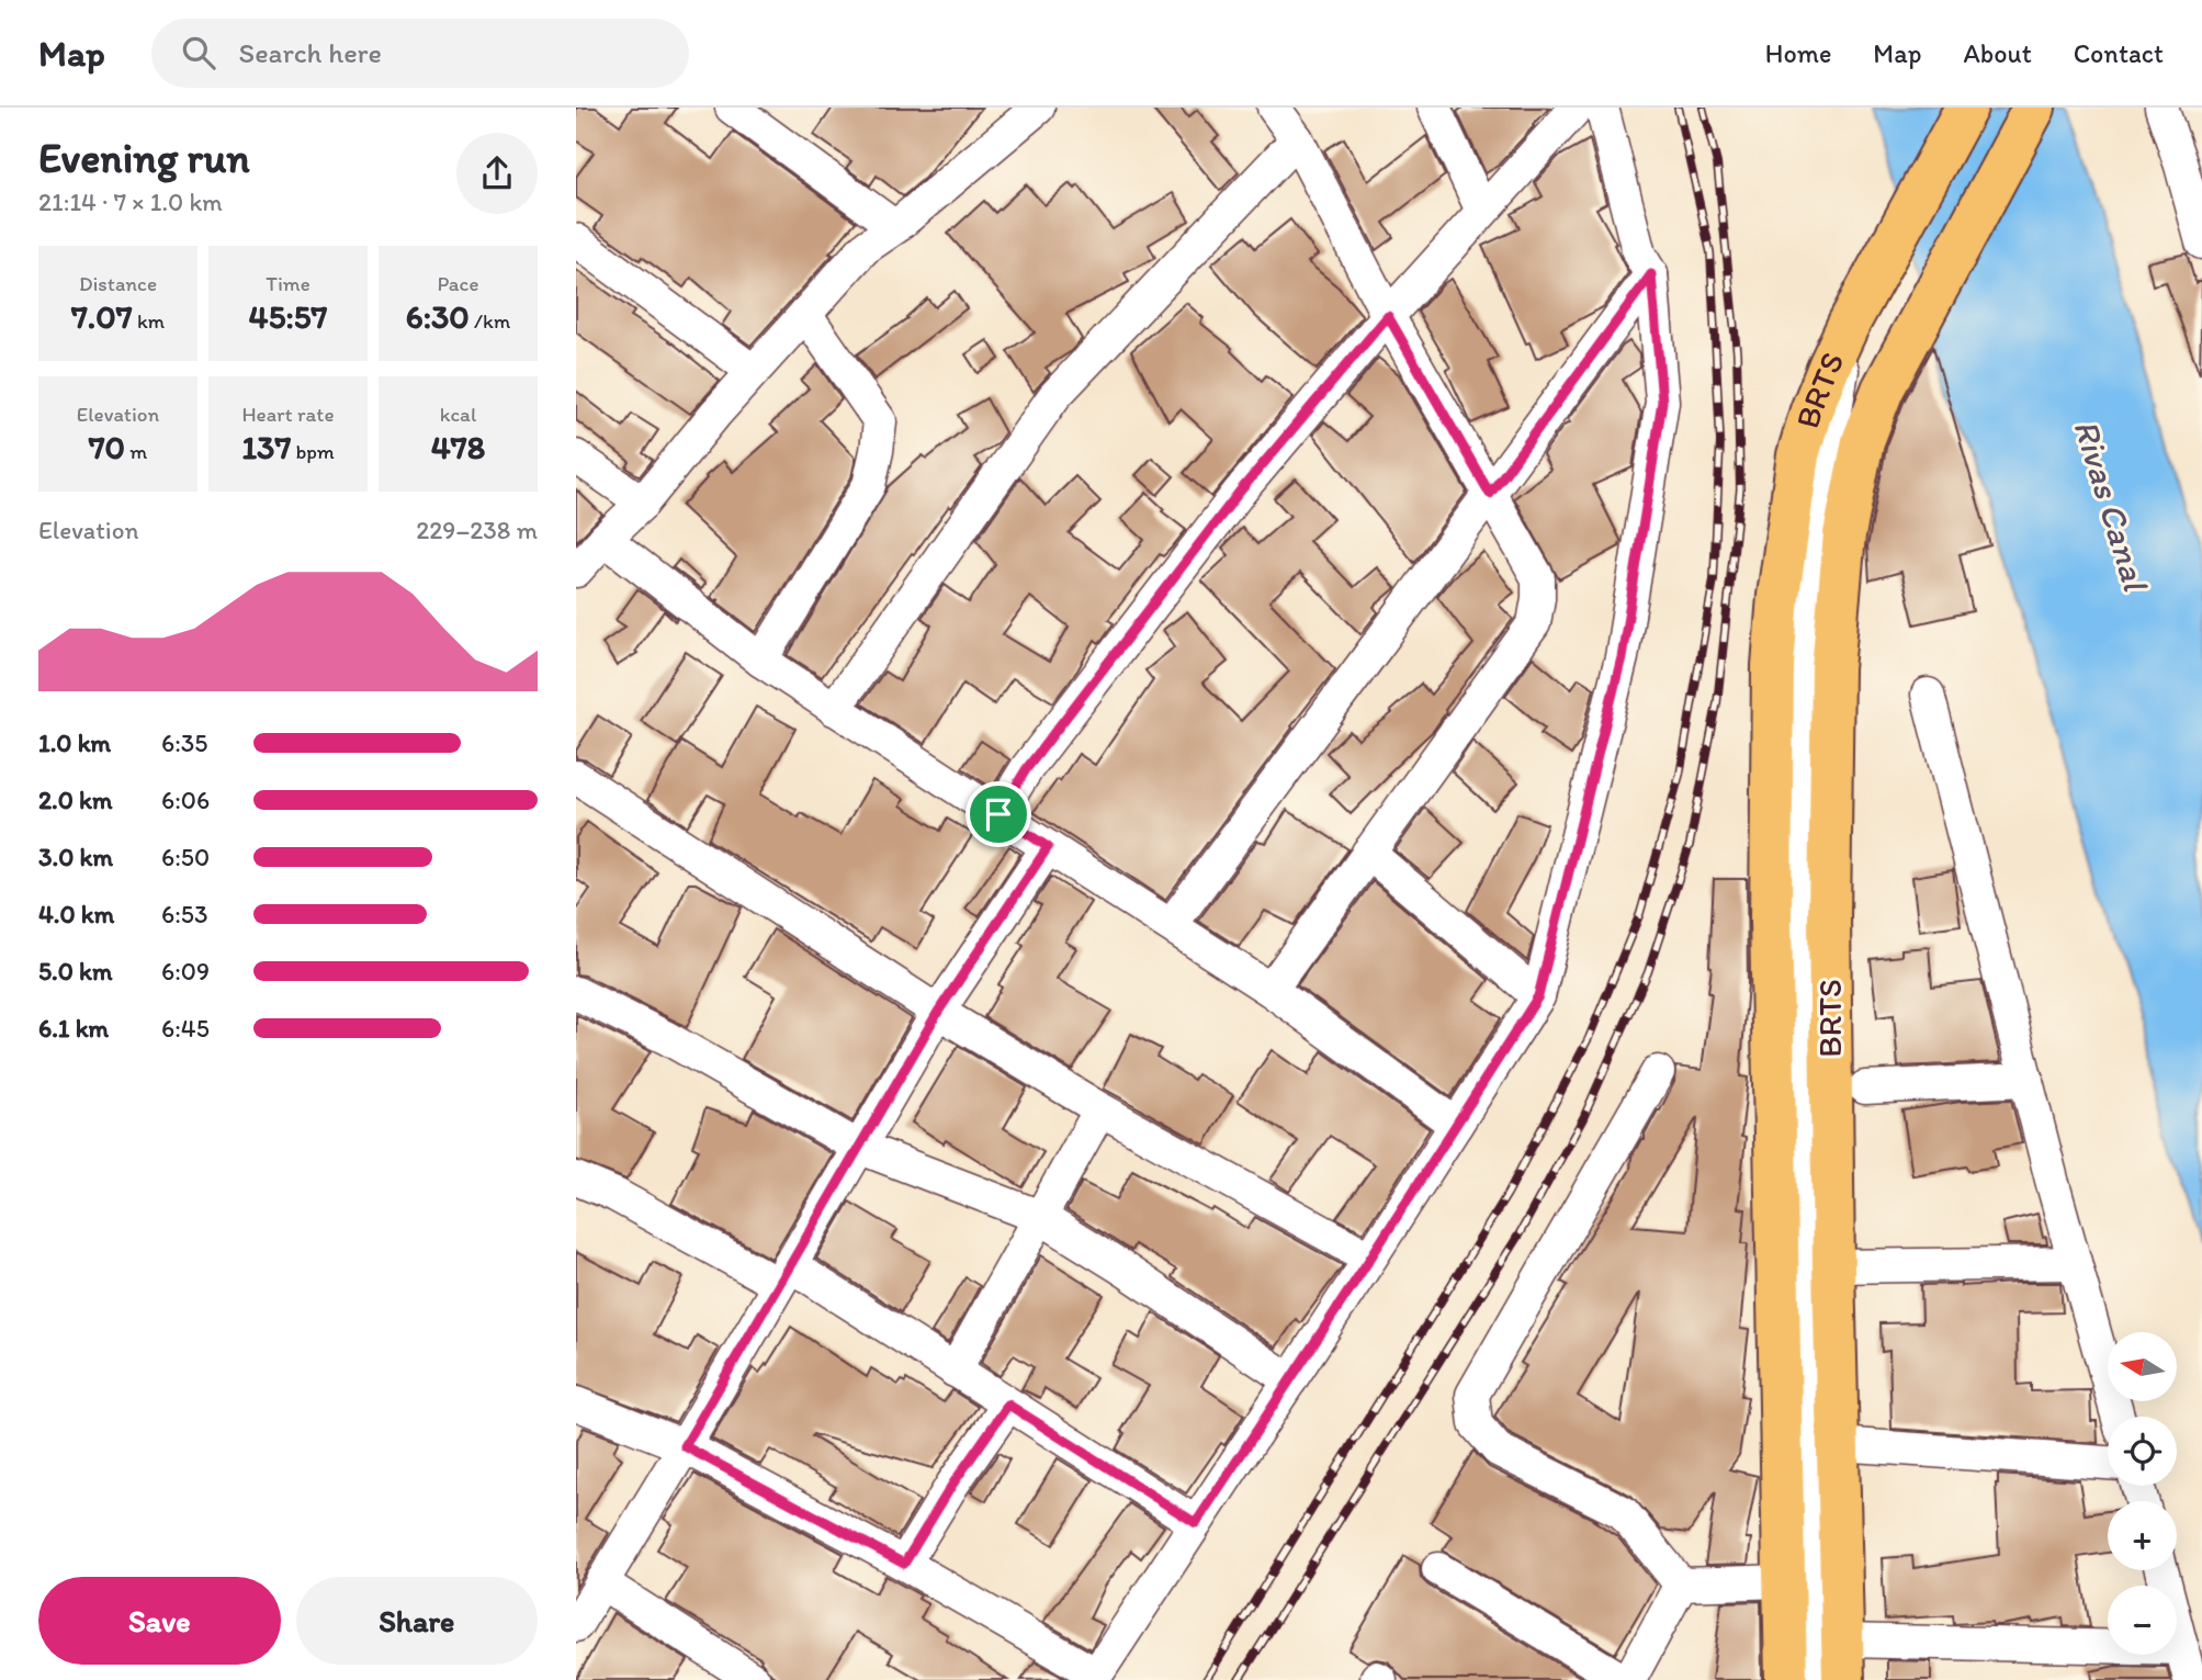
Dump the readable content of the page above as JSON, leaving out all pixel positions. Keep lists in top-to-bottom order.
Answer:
{
  "streets": {
    "main road": ["BRTS"]
  },
  "water": ["Rivas Canal"],
  "north": "left",
  "page": {
    "header": "Map",
    "search": "Search here",
    "nav": [
      "Home",
      "Map",
      "About",
      "Contact"
    ],
    "heading": ["Evening run", "21:14 · 7 × 1.0 km"],
    "stats": [
      ["Distance", "7.07 km"],
      ["Time", "45:57"],
      ["Pace", "6:30 /km"],
      ["Elevation", "70 m"],
      ["Heart rate", "137 bpm"],
      ["kcal", "478"]
    ],
    "chart": ["Elevation", "229–238 m"],
    "list": [
      {
        "name": "1.0 km",
        "note": "6:35"
      },
      {
        "name": "2.0 km",
        "note": "6:06"
      },
      {
        "name": "3.0 km",
        "note": "6:50"
      },
      {
        "name": "4.0 km",
        "note": "6:53"
      },
      {
        "name": "5.0 km",
        "note": "6:09"
      },
      {
        "name": "6.1 km",
        "note": "6:45"
      }
    ],
    "map_buttons": ["+", "−"],
    "buttons": ["Save", "Share"]
  }
}
